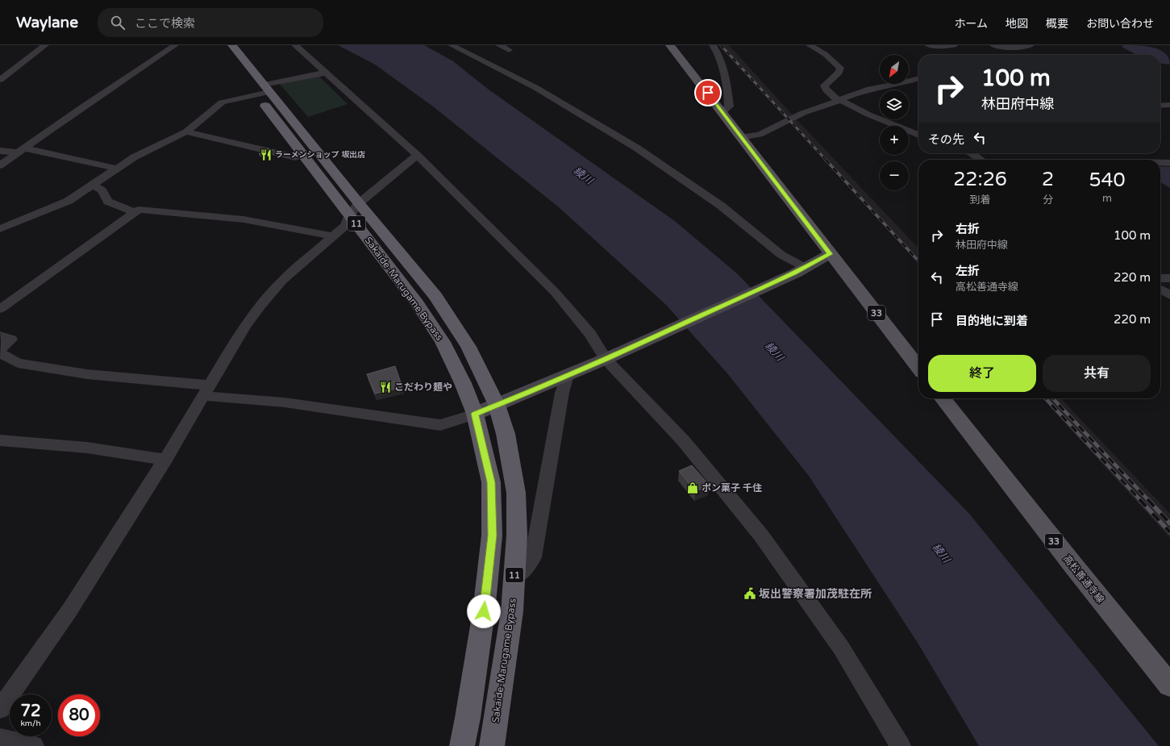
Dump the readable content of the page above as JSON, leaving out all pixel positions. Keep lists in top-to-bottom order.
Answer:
{
  "streets": {
    "highway": ["11", "Sakaide-Marugame Bypass"],
    "main road": ["33", "高松善通寺線"]
  },
  "water": ["綾川"],
  "places": {
    "restaurant": ["ラーメンショップ 坂出店", "こだわり麺や"],
    "shop": ["ポン菓子 千住"],
    "public building": ["坂出警察署加茂駐在所"]
  },
  "north": "bottom left",
  "page": {
    "header": "Waylane",
    "search": "ここで検索",
    "nav": [
      "ホーム",
      "地図",
      "概要",
      "お問い合わせ"
    ],
    "map_buttons": ["+", "−"],
    "turn": ["100 m", "林田府中線"],
    "then": "その先",
    "eta": [
      "22:26",
      "到着",
      "2",
      "分",
      "540",
      "m"
    ],
    "list": [
      {
        "name": "右折",
        "note": "林田府中線",
        "value": "100 m"
      },
      {
        "name": "左折",
        "note": "高松善通寺線",
        "value": "220 m"
      },
      {
        "name": "目的地に到着",
        "value": "220 m"
      }
    ],
    "buttons": ["終了", "共有"],
    "speed": "72 km/h",
    "limit": "80"
  }
}
